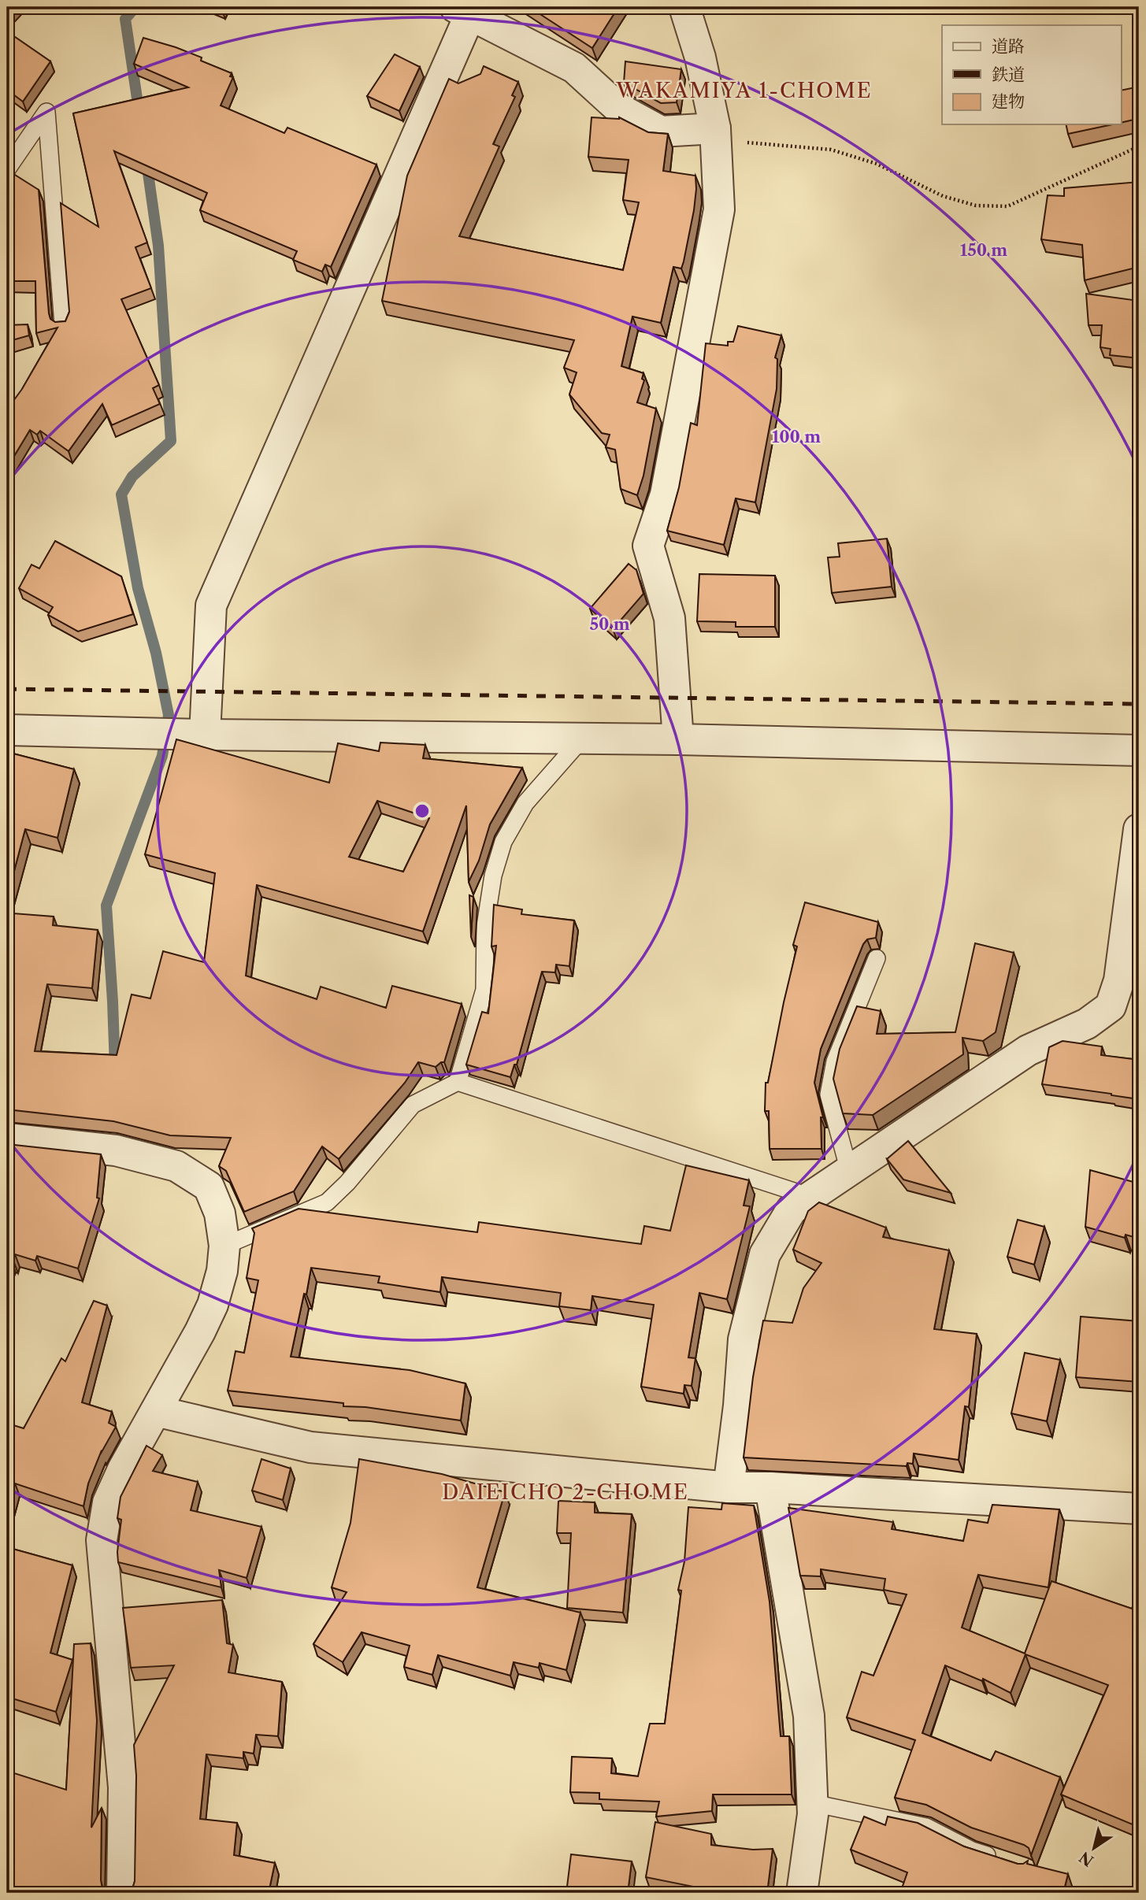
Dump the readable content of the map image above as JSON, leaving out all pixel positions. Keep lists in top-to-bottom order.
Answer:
{
  "districts": ["WAKAMIYA 1-CHOME", "DAIEICHO 2-CHOME"],
  "legend": ["道路", "鉄道", "建物"],
  "north": "bottom left",
  "rings": ["150 m", "100 m", "50 m"]
}
